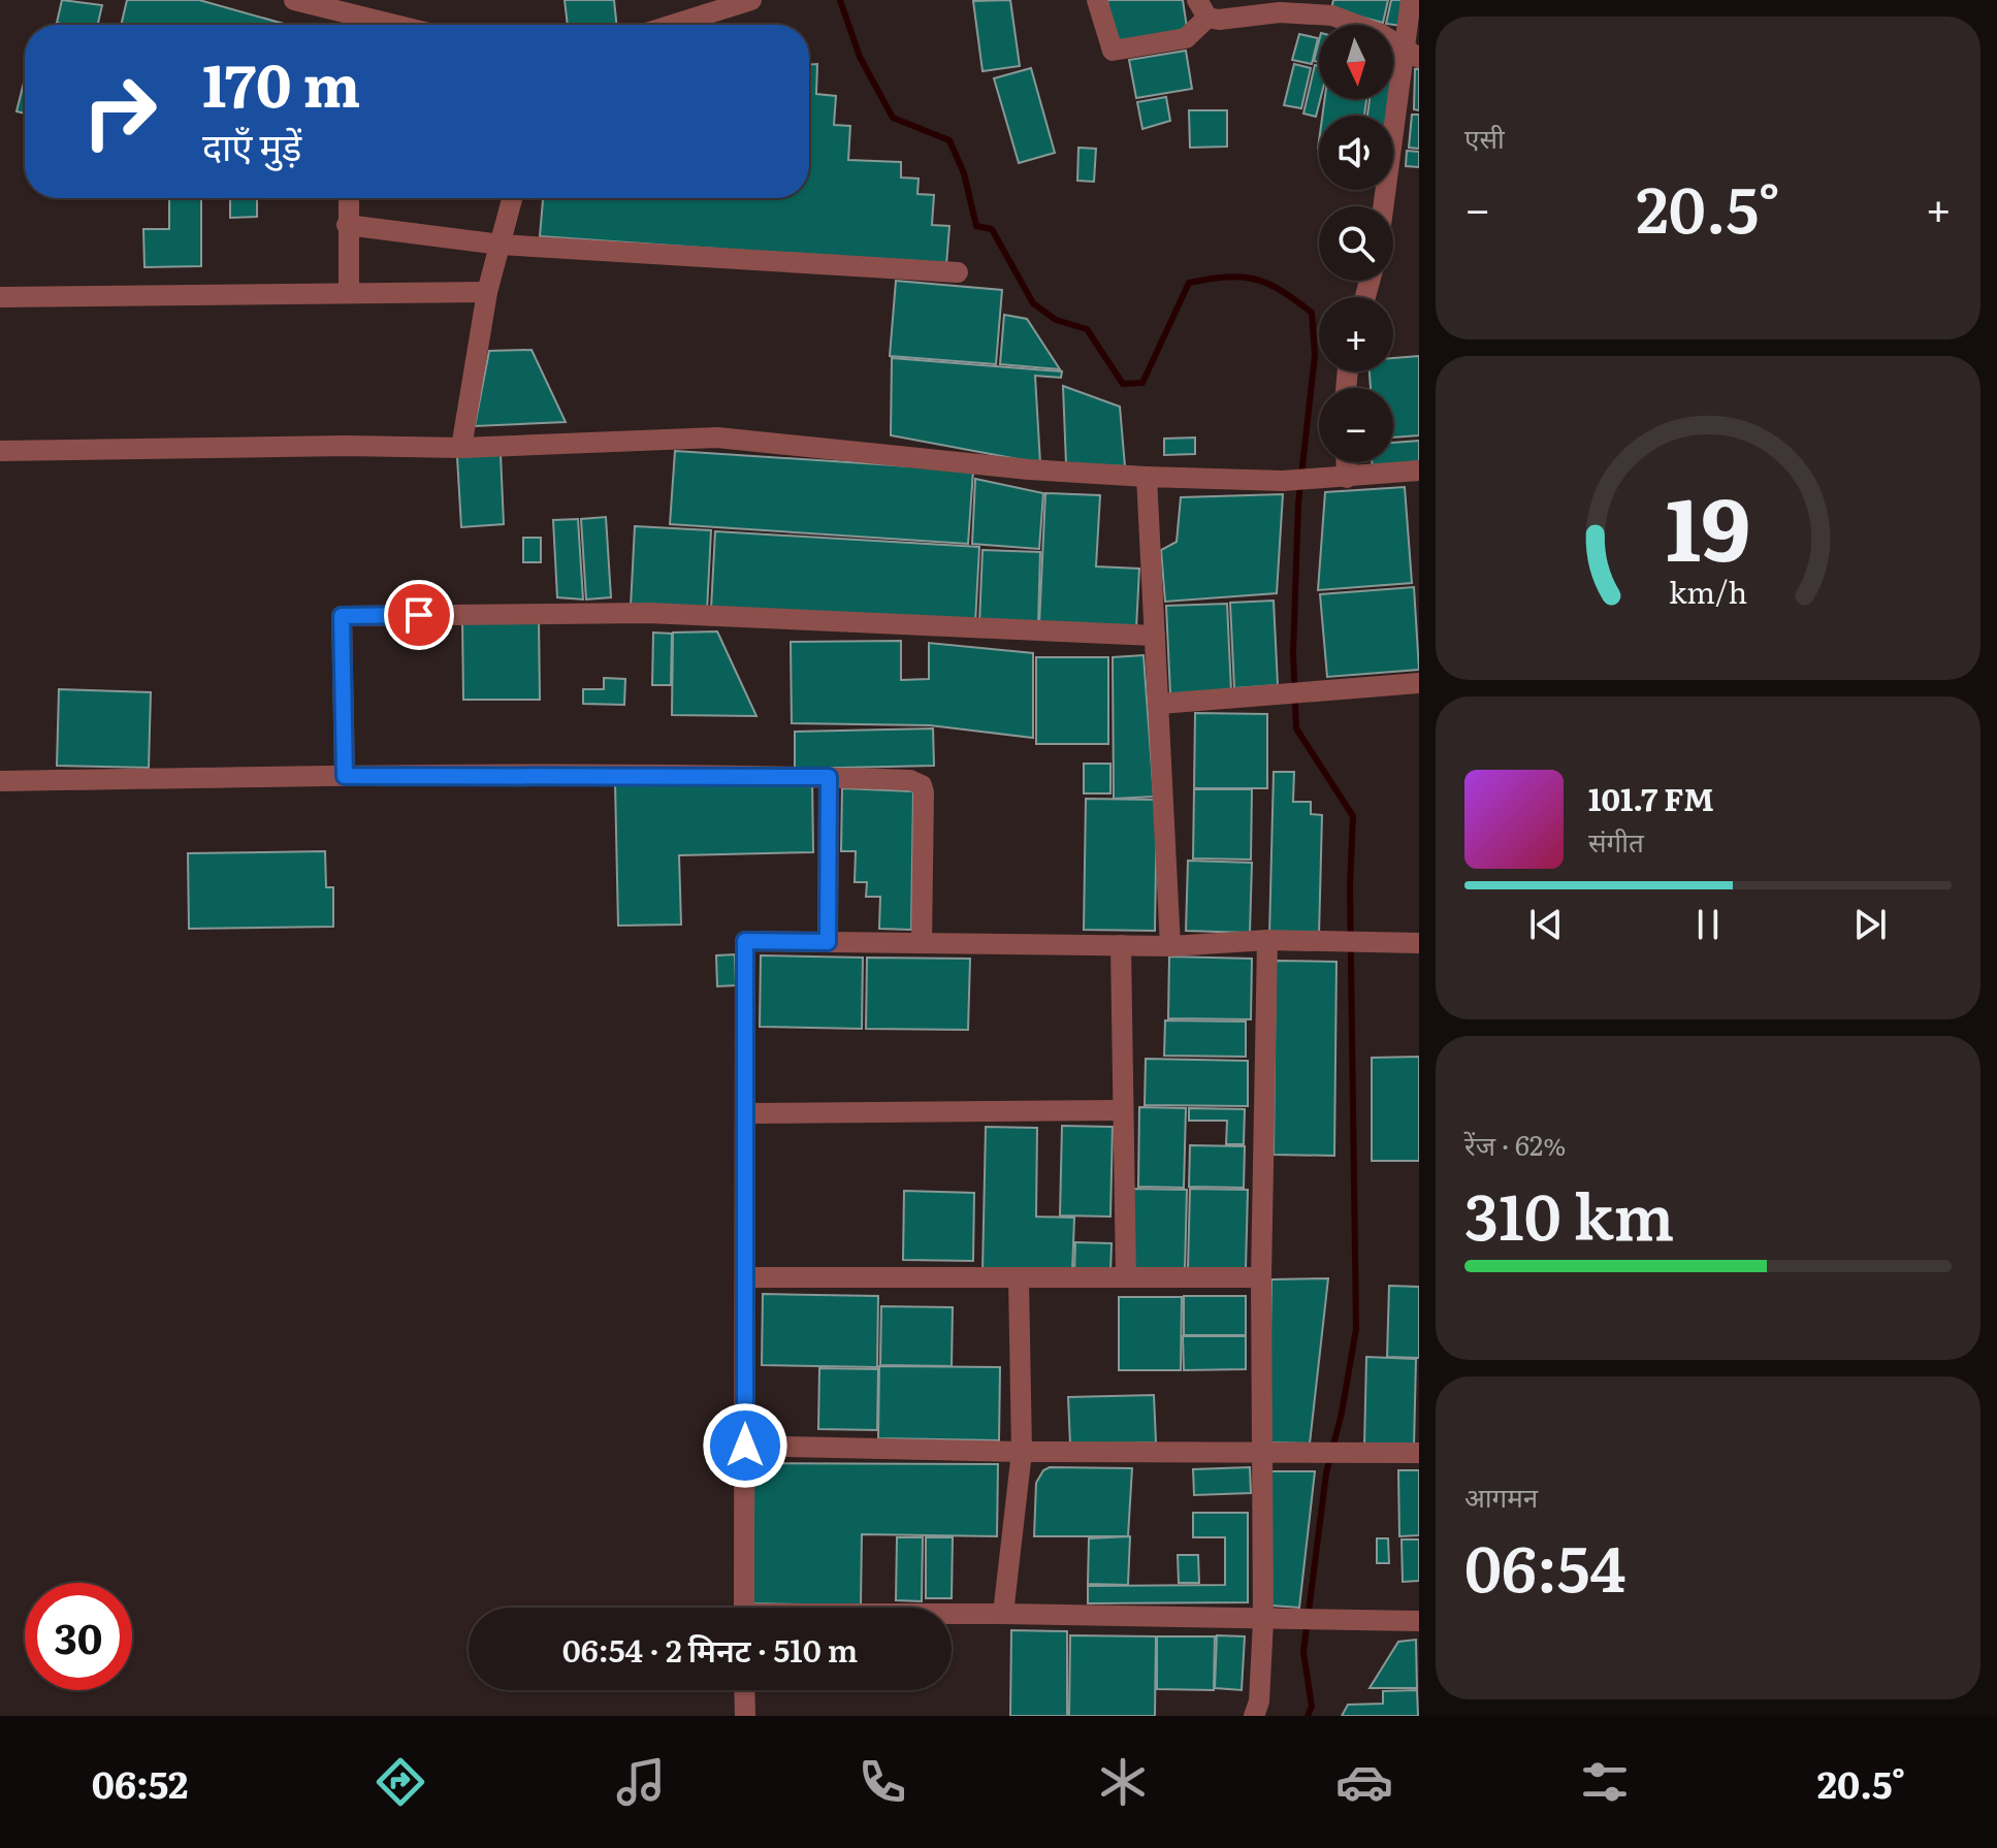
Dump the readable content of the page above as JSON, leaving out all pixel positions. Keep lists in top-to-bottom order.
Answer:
{
  "north": "bottom",
  "page": {
    "tile": [
      "एसी",
      ["रेंज · 62%", "310 km"],
      ["आगमन", "06:54"]
    ],
    "map_buttons": ["+", "−"],
    "turn": ["170 m", "दाएँ मुड़ें"],
    "heat": ["−", "20.5°", "+"],
    "song": ["101.7 FM", "संगीत"],
    "limit": "30",
    "trip": "06:54 · 2 मिनट · 510 m",
    "tabs": ["06:52", "20.5°"],
    "gauge": ["19", "km/h"]
  }
}
